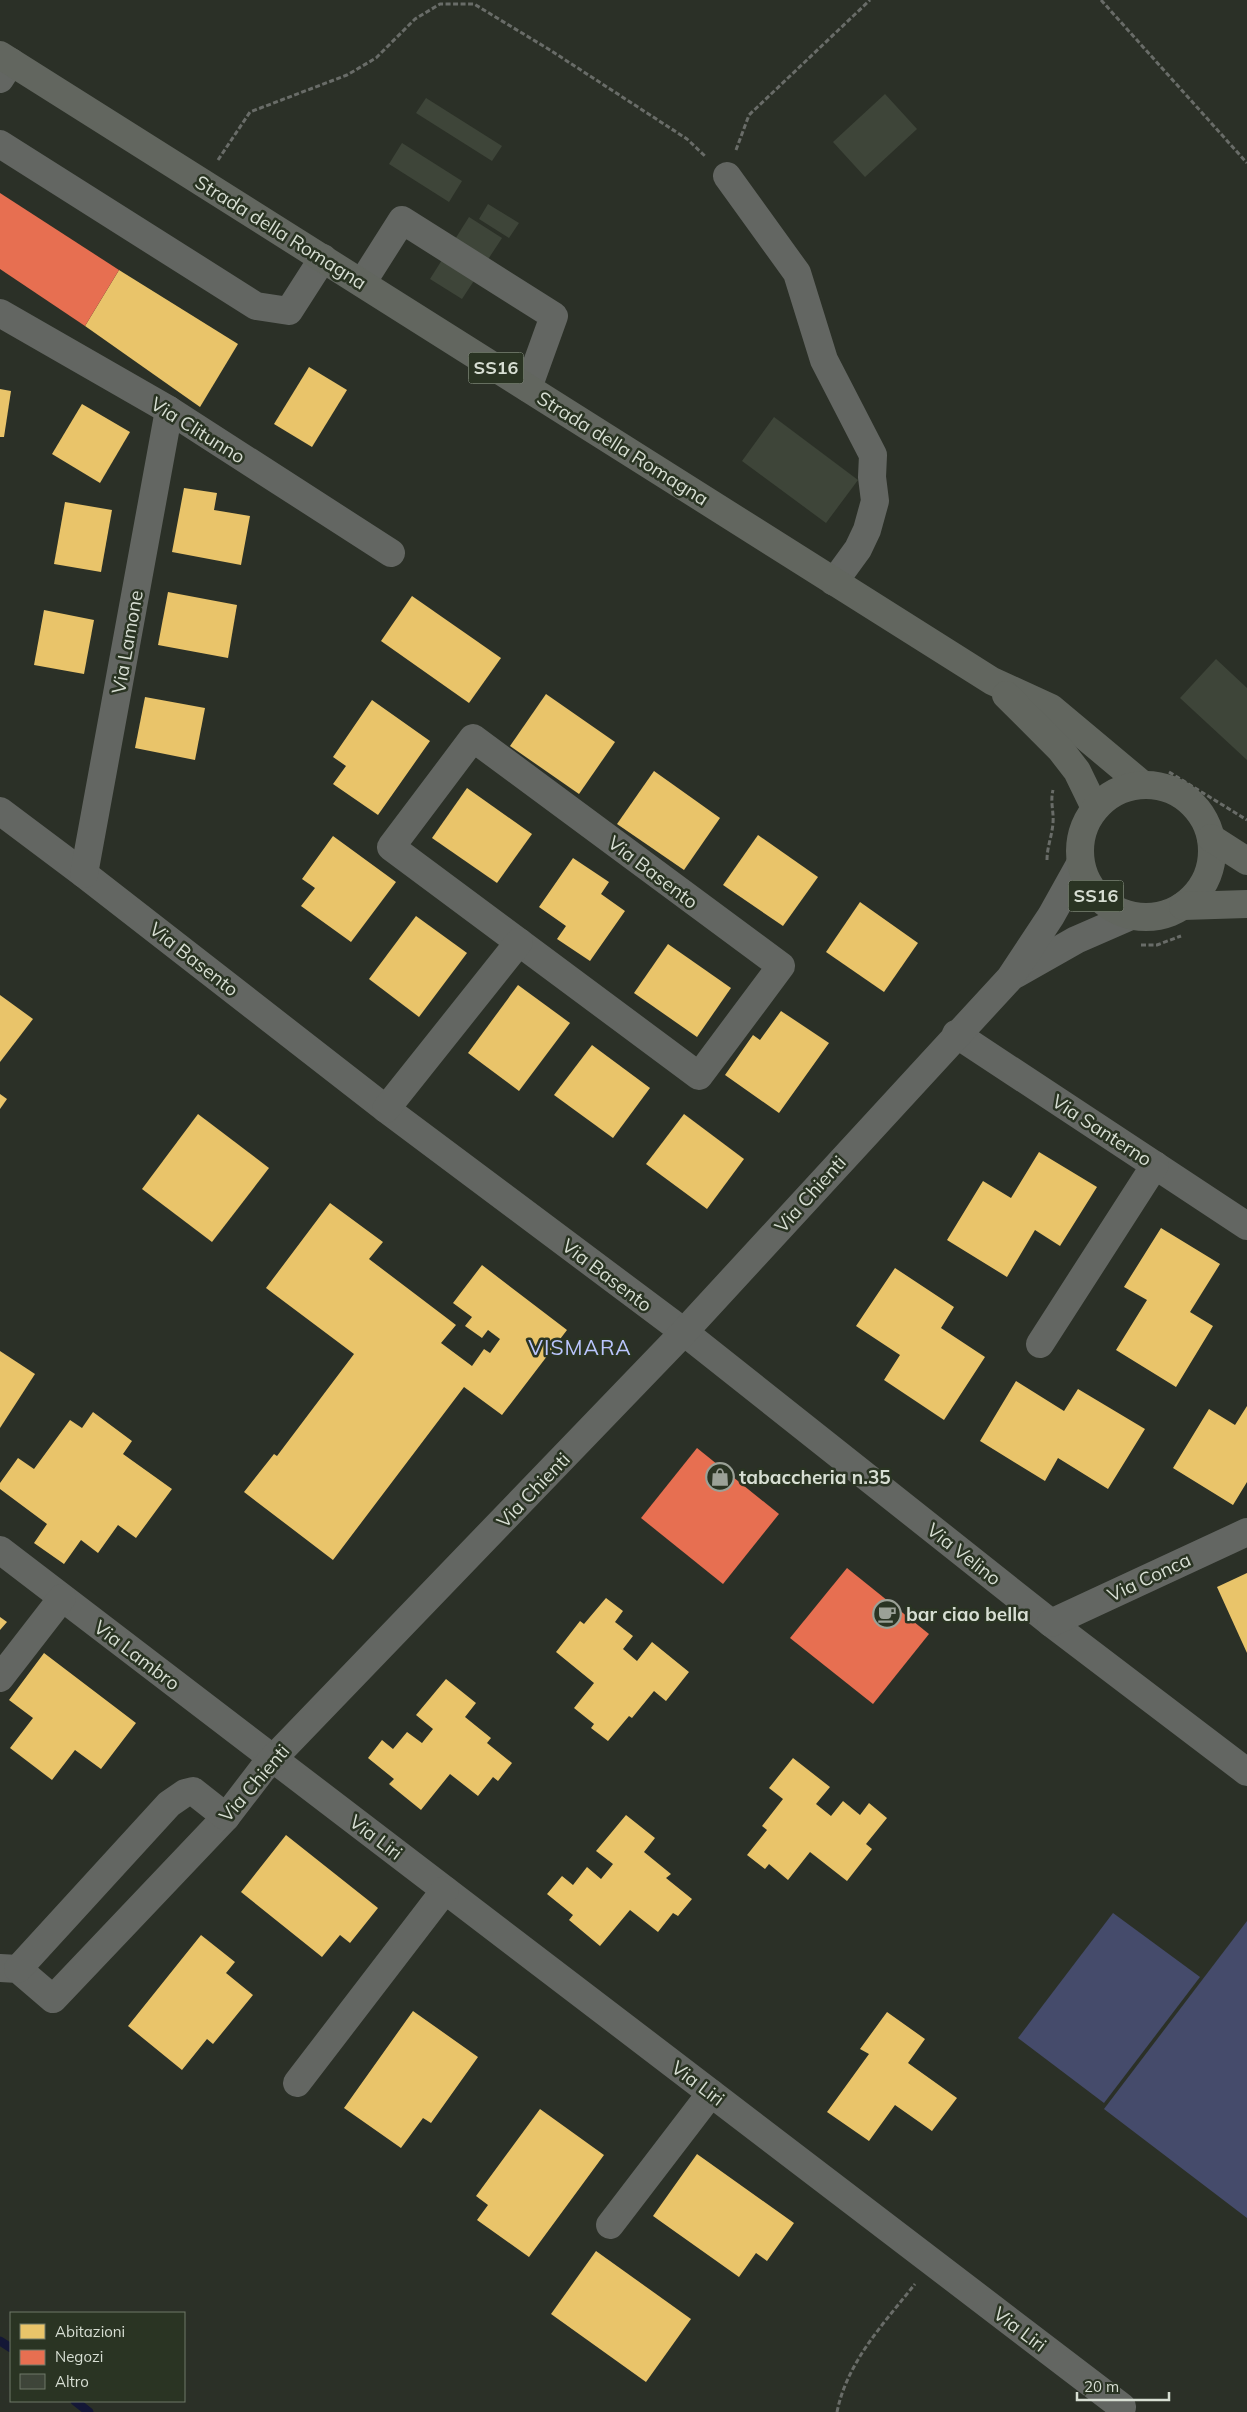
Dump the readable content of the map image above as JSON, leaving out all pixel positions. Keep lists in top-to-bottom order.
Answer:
{
  "streets": {
    "main road": ["Strada della Romagna", "SS16"],
    "street": [
      "Via Clitunno",
      "Via Lamone",
      "Via Basento",
      "Via Santerno",
      "Via Chienti",
      "Via Velino",
      "Via Conca",
      "Via Lambro",
      "Via Liri"
    ]
  },
  "crossings": [
    ["Strada della Romagna", "SS16"],
    ["Strada della Romagna", "Via Chienti"],
    ["SS16", "Via Chienti"],
    ["Via Clitunno", "Via Lamone"],
    ["Via Lamone", "Via Basento"],
    ["Via Basento", "Via Chienti"],
    ["Via Basento", "Via Velino"],
    ["Via Santerno", "Via Chienti"],
    ["Via Chienti", "Via Velino"],
    ["Via Chienti", "Via Lambro"],
    ["Via Chienti", "Via Liri"],
    ["Via Velino", "Via Conca"],
    ["Via Lambro", "Via Liri"]
  ],
  "districts": ["VISMARA"],
  "places": {
    "shop": ["tabaccheria n.35"],
    "cafe": ["bar ciao bella"]
  },
  "legend": ["Abitazioni", "Negozi", "Altro"],
  "scale_bar": "20 m"
}
